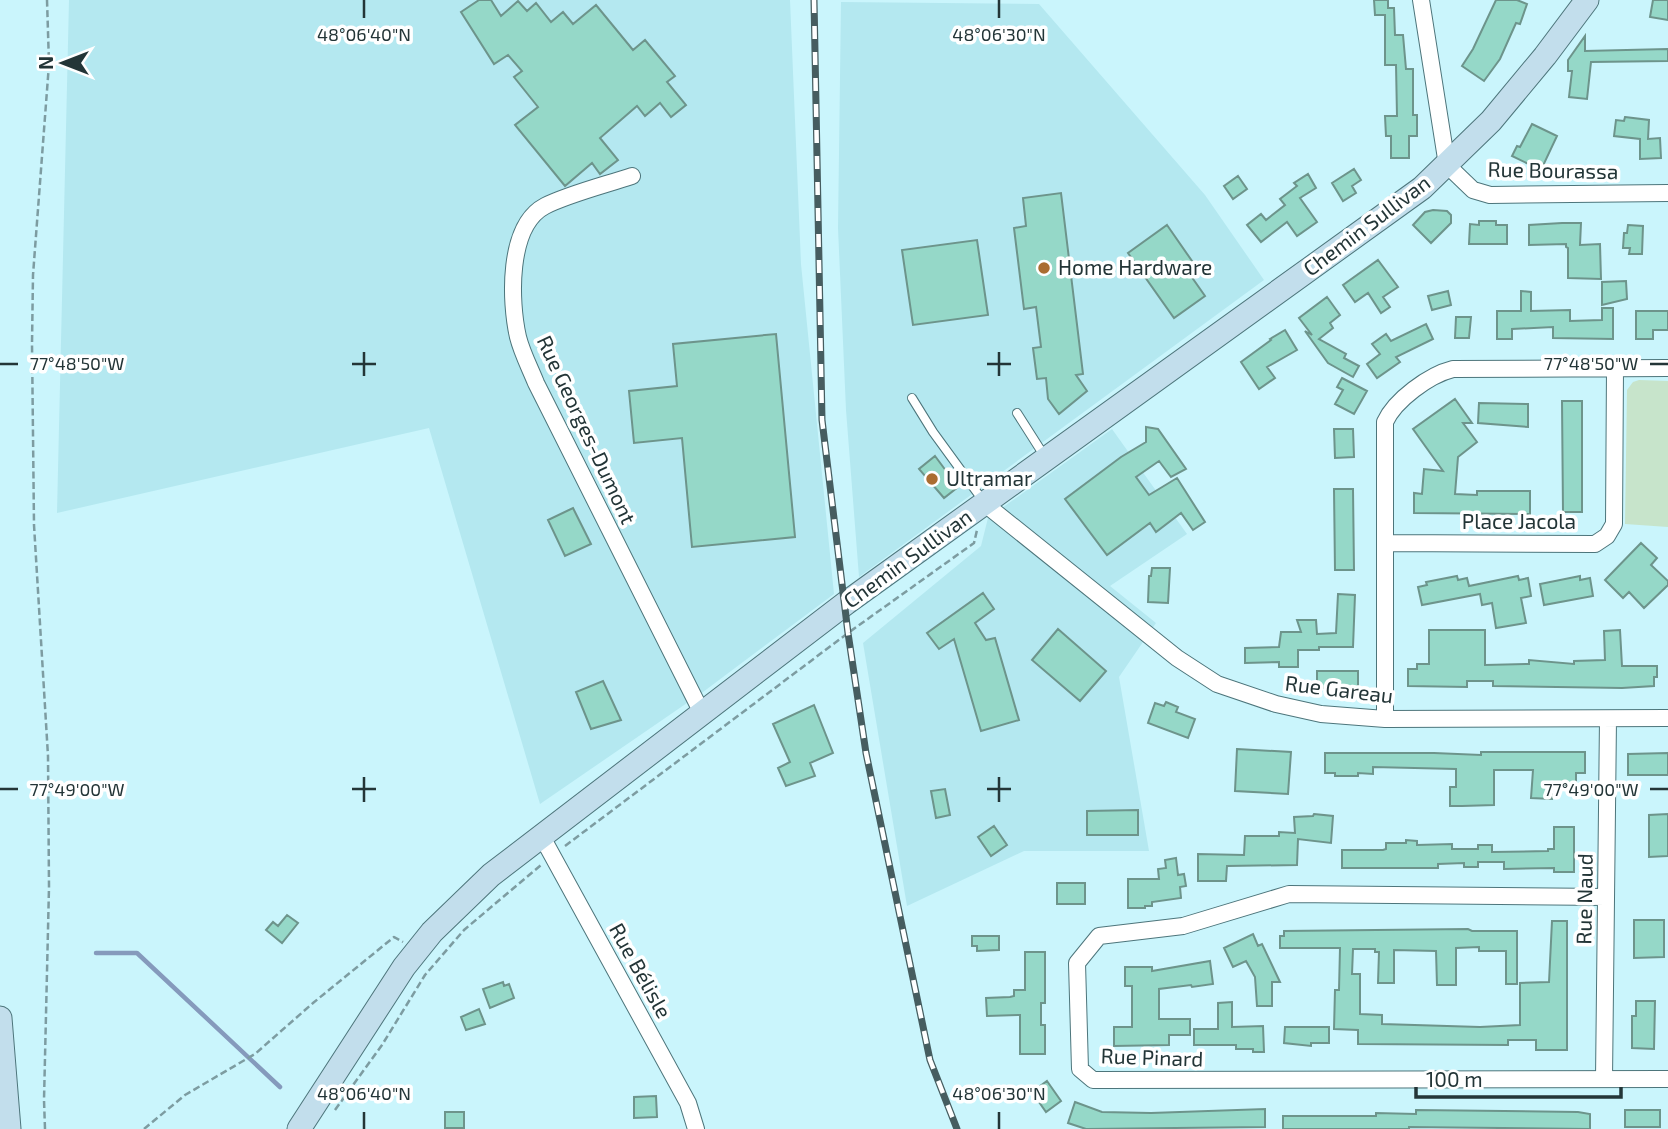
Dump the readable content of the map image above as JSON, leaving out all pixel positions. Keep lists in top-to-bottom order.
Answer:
{
  "streets": {
    "main road": ["Chemin Sullivan"],
    "street": [
      "Rue Bourassa",
      "Rue Georges-Dumont",
      "Place Jacola",
      "Rue Gareau",
      "Rue Naud",
      "Rue Bélisle",
      "Rue Pinard"
    ]
  },
  "crossings": [
    ["Rue Bourassa", "Chemin Sullivan"],
    ["Chemin Sullivan", "Rue Georges-Dumont"],
    ["Chemin Sullivan", "Rue Gareau"],
    ["Chemin Sullivan", "Rue Bélisle"],
    ["Rue Gareau", "Rue Naud"],
    ["Rue Naud", "Rue Pinard"]
  ],
  "places": ["Home Hardware", "Ultramar"],
  "scale_bar": "100 m",
  "north": "left",
  "coordinates": [
    "48°06'40\"N",
    "48°06'30\"N",
    "77°48'50\"W",
    "77°49'00\"W"
  ]
}
